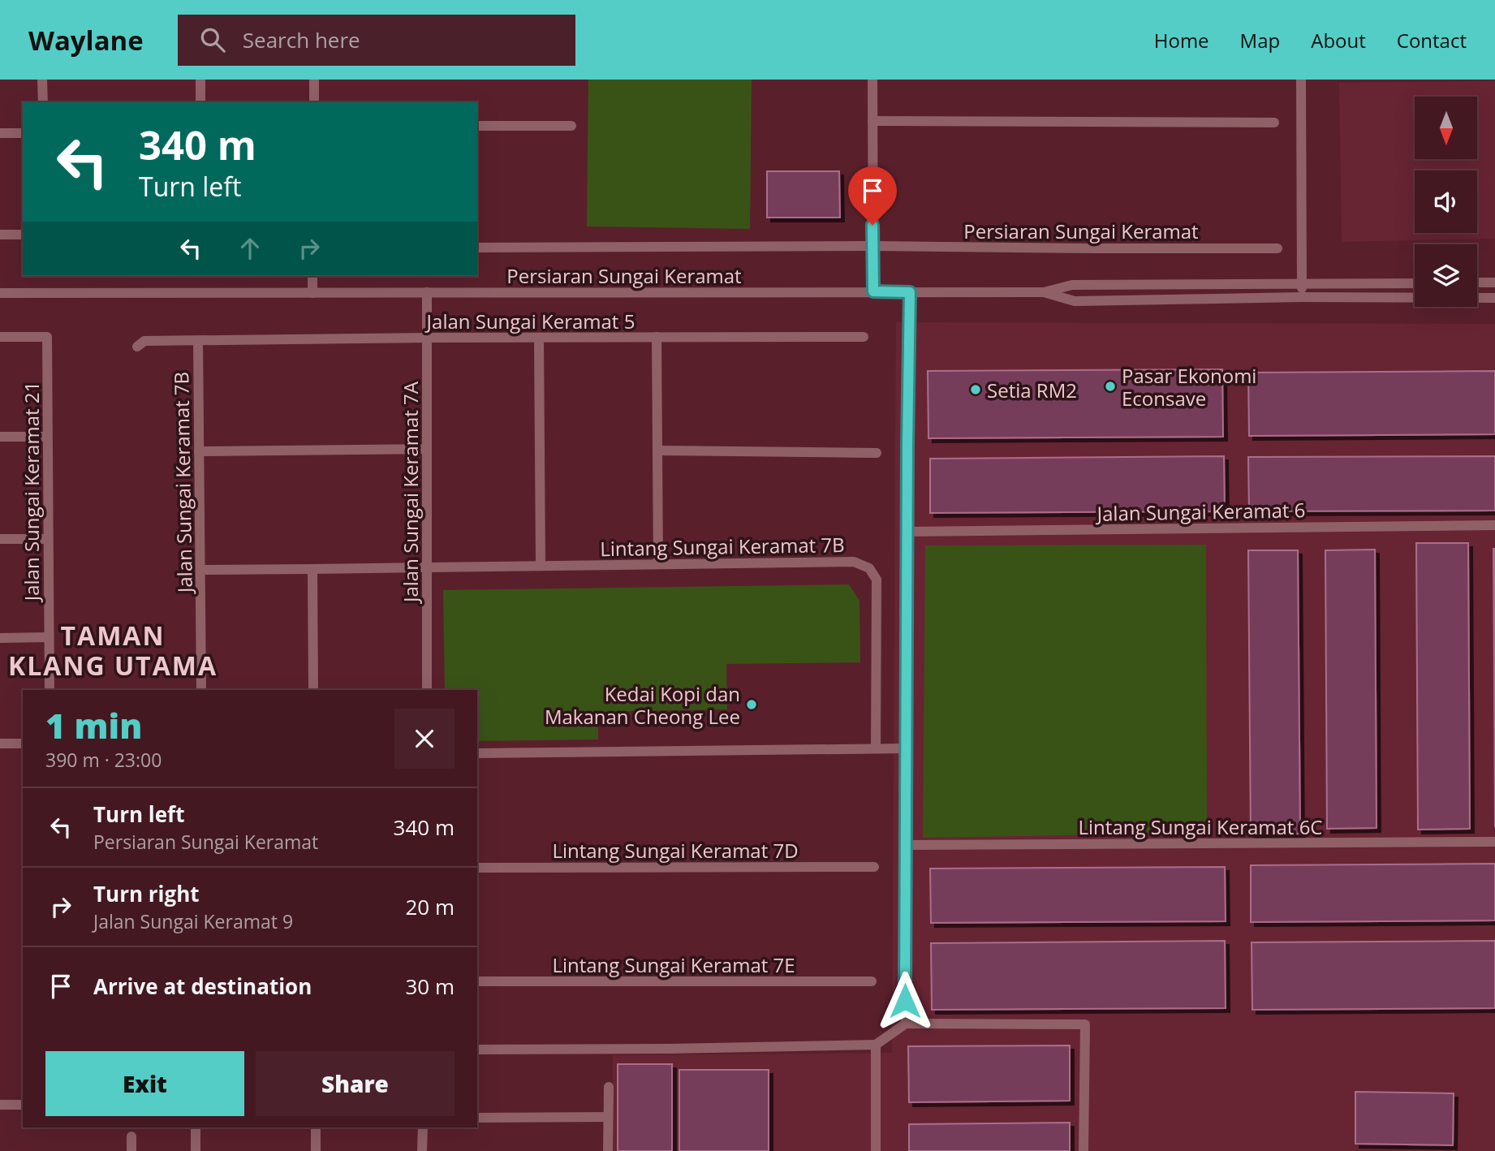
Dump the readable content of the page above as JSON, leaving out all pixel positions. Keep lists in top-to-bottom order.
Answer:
{
  "streets": {
    "street": [
      "Persiaran Sungai Keramat",
      "Jalan Sungai Keramat 5",
      "Jalan Sungai Keramat 7B",
      "Jalan Sungai Keramat 21",
      "Jalan Sungai Keramat 7A",
      "Jalan Sungai Keramat 6",
      "Lintang Sungai Keramat 7B",
      "Lintang Sungai Keramat 6C",
      "Lintang Sungai Keramat 7D",
      "Lintang Sungai Keramat 7E"
    ]
  },
  "crossings": [
    ["Persiaran Sungai Keramat", "Jalan Sungai Keramat 7A"],
    ["Jalan Sungai Keramat 5", "Jalan Sungai Keramat 7B"],
    ["Jalan Sungai Keramat 5", "Jalan Sungai Keramat 7A"],
    ["Jalan Sungai Keramat 7B", "Lintang Sungai Keramat 7B"],
    ["Jalan Sungai Keramat 7A", "Lintang Sungai Keramat 7B"]
  ],
  "districts": ["TAMAN KLANG UTAMA"],
  "places": ["Pasar Ekonomi Econsave", "Setia RM2", "Kedai Kopi dan Makanan Cheong Lee"],
  "north": "bottom",
  "page": {
    "header": "Waylane",
    "search": "Search here",
    "nav": [
      "Home",
      "Map",
      "About",
      "Contact"
    ],
    "turn": ["340 m", "Turn left"],
    "heading": ["1 min", "390 m · 23:00"],
    "list": [
      {
        "name": "Turn left",
        "note": "Persiaran Sungai Keramat",
        "value": "340 m"
      },
      {
        "name": "Turn right",
        "note": "Jalan Sungai Keramat 9",
        "value": "20 m"
      },
      {
        "name": "Arrive at destination",
        "value": "30 m"
      }
    ],
    "buttons": ["Exit", "Share"]
  }
}
